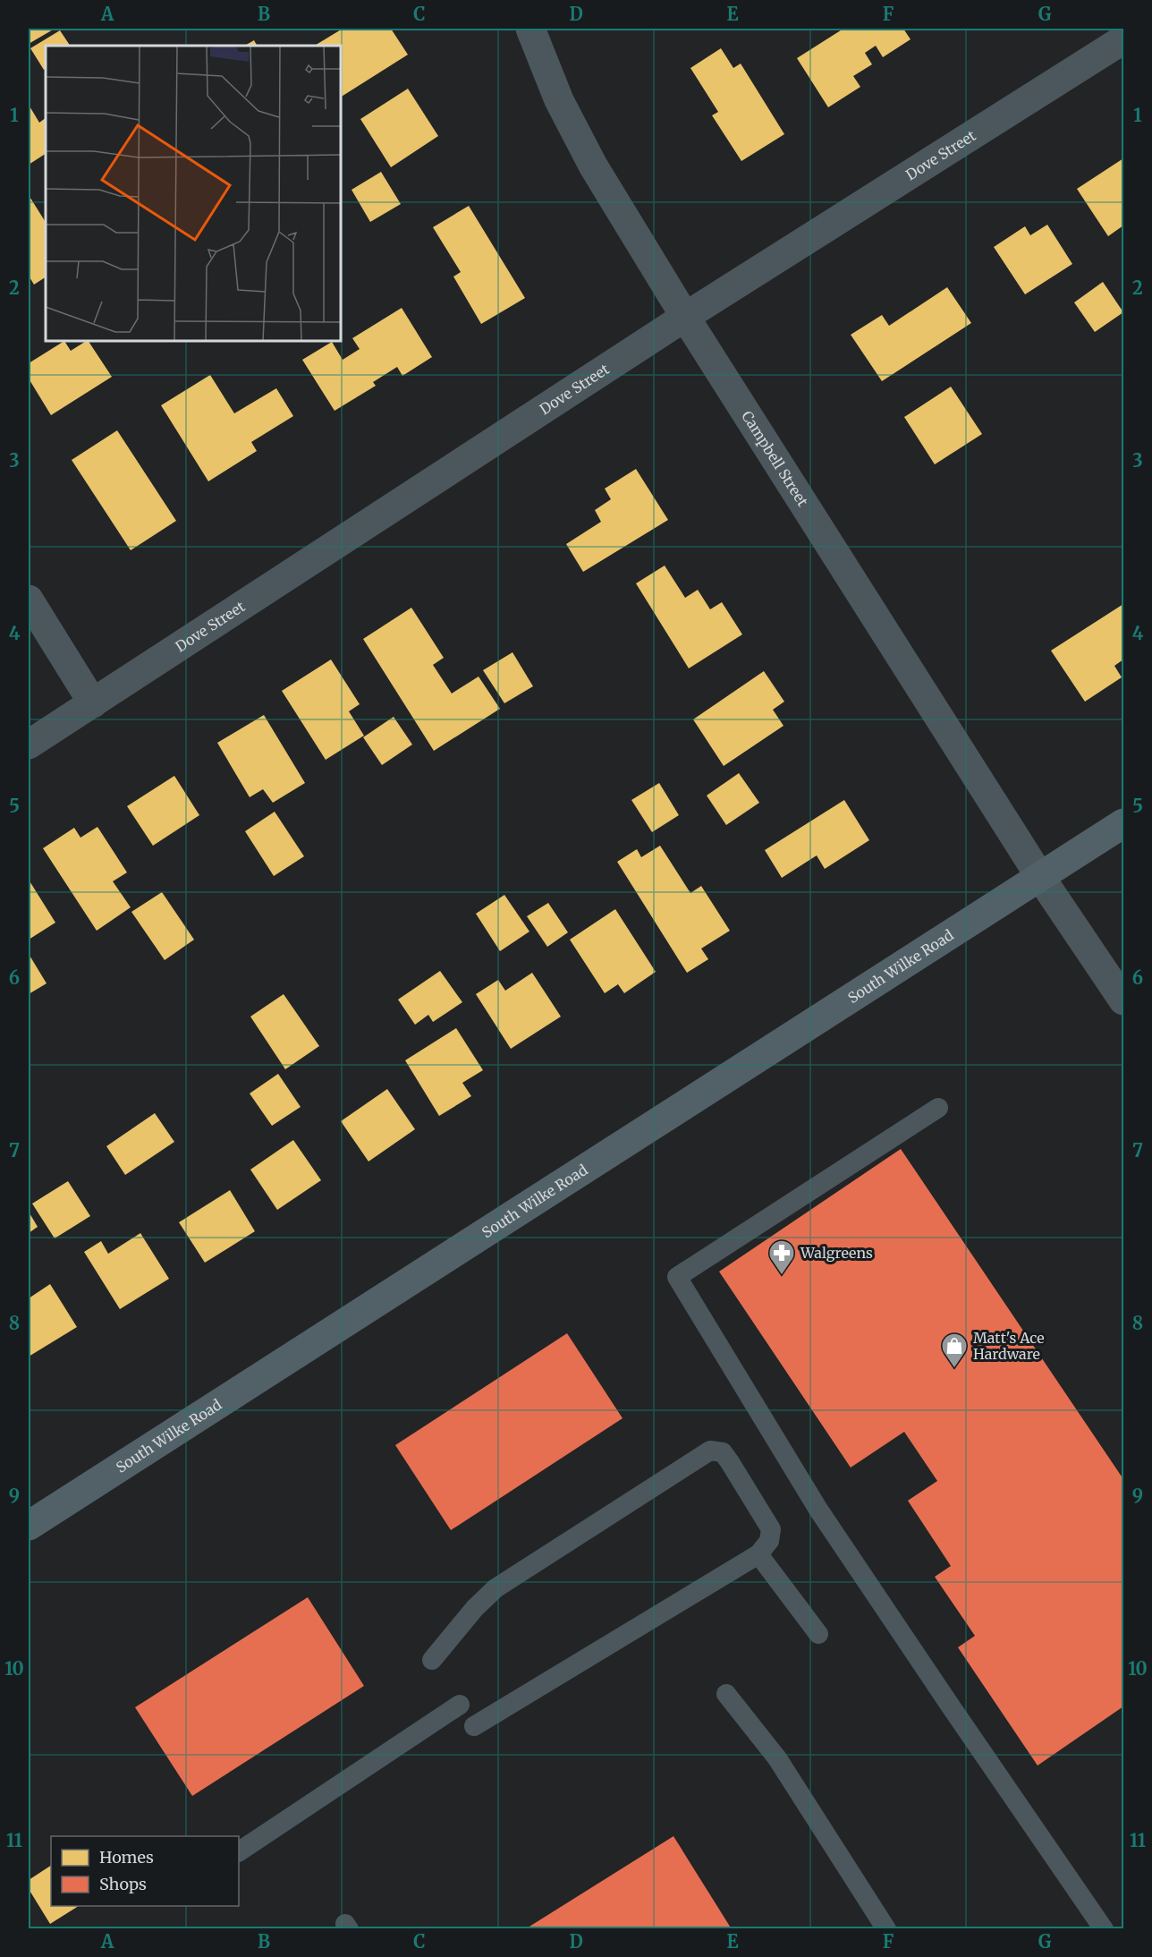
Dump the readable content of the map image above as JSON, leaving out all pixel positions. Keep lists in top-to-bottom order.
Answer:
{
  "streets": {
    "main road": ["South Wilke Road"],
    "street": ["Dove Street", "Campbell Street"]
  },
  "crossings": [
    ["Dove Street", "Campbell Street"],
    ["Campbell Street", "South Wilke Road"]
  ],
  "places": {
    "pharmacy": ["Walgreens"],
    "shop": ["Matt's Ace Hardware"]
  },
  "legend": ["Homes", "Shops"],
  "grid": {
    "columns": [
      "A",
      "B",
      "C",
      "D",
      "E",
      "F",
      "G"
    ],
    "rows": [
      "1",
      "2",
      "3",
      "4",
      "5",
      "6",
      "7",
      "8",
      "9",
      "10",
      "11"
    ]
  }
}
